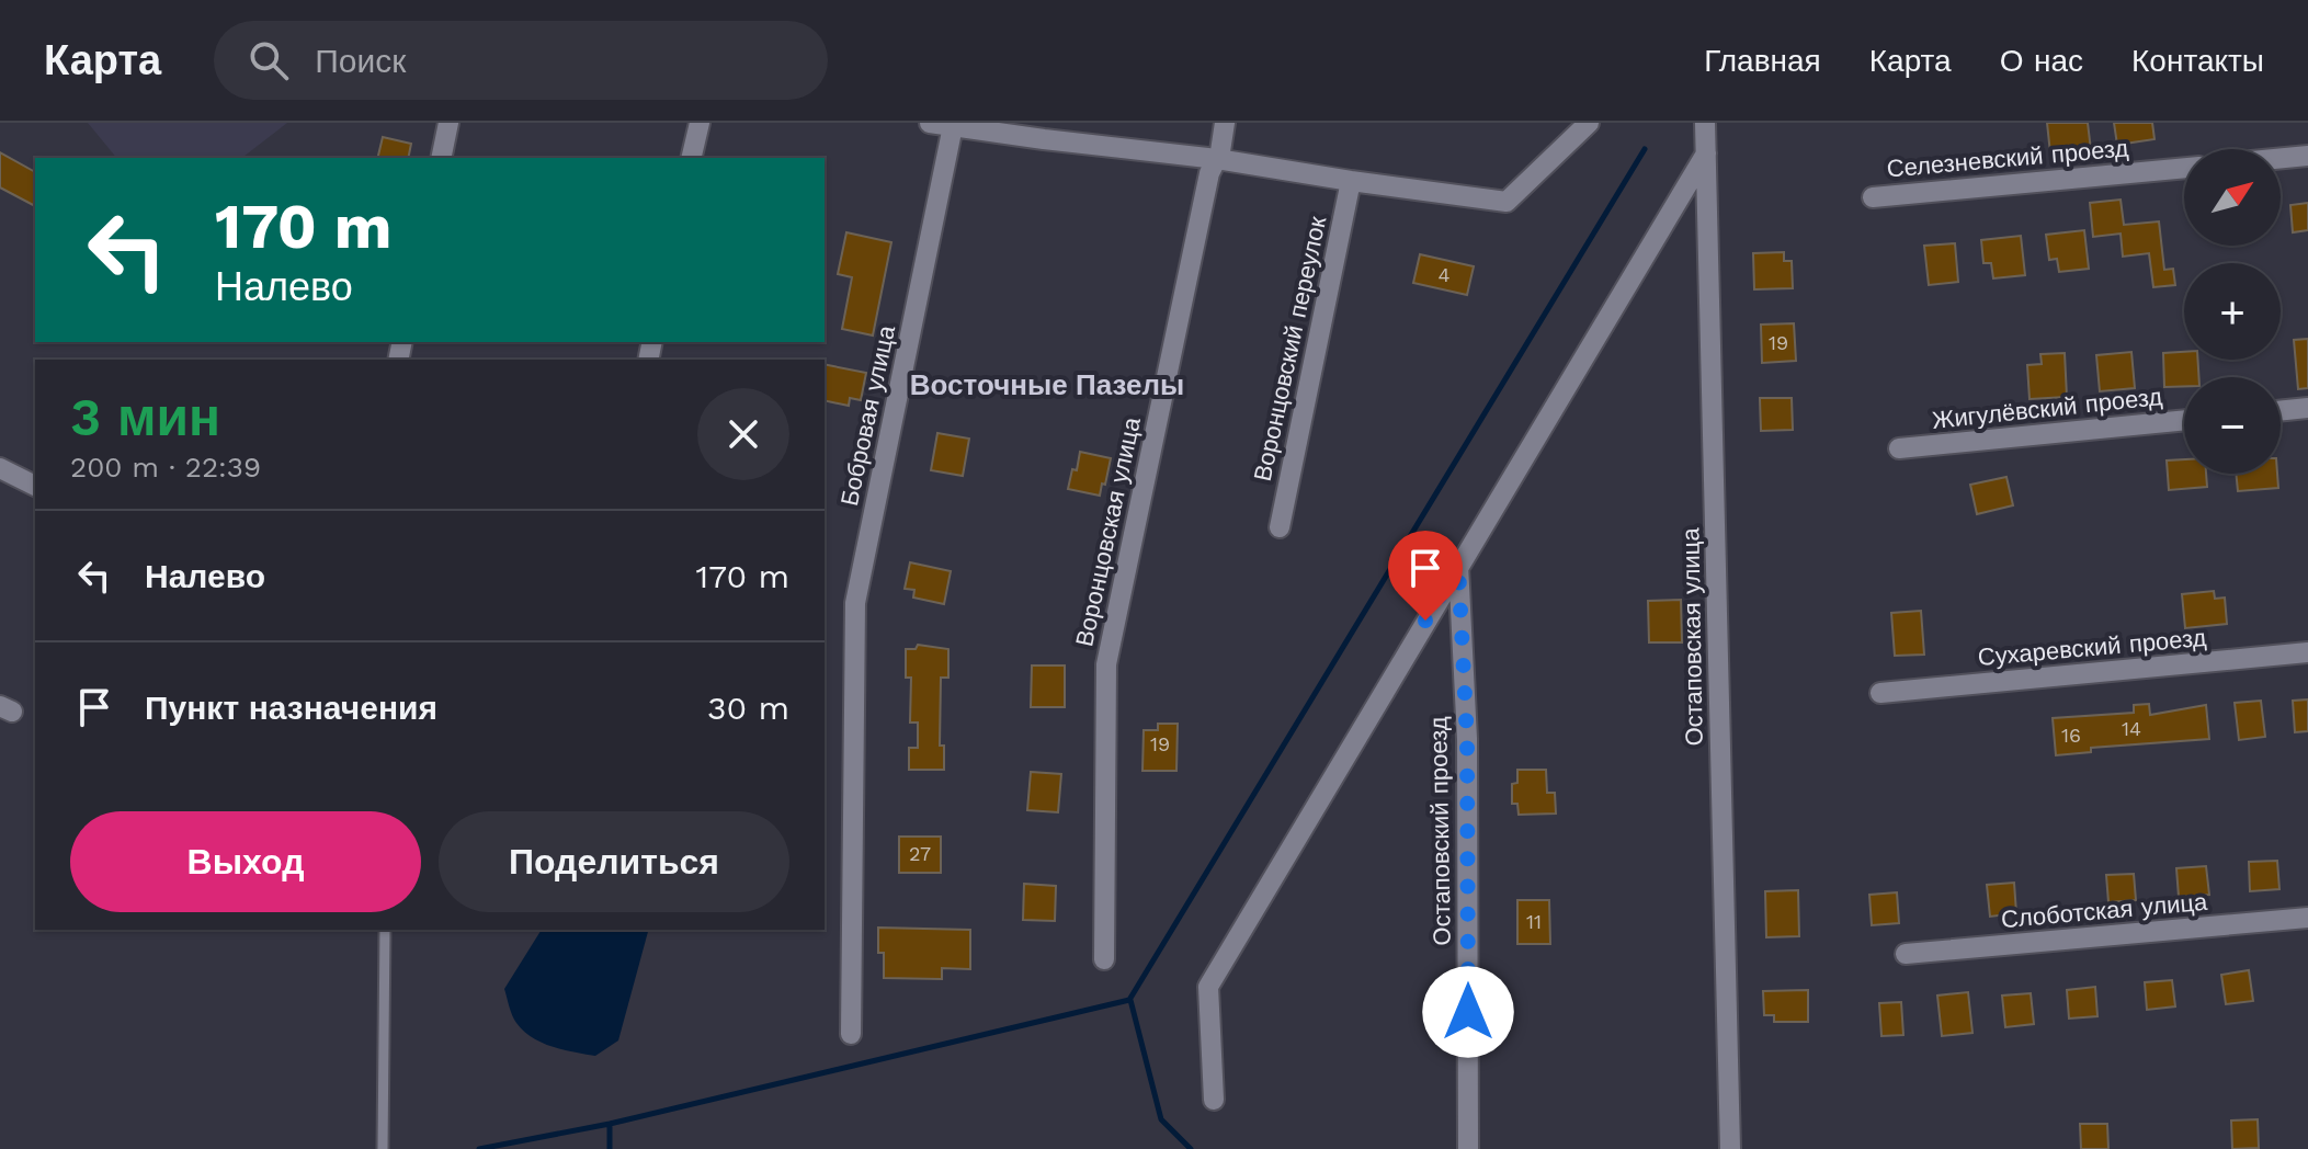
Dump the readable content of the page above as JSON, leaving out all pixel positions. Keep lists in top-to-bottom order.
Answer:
{
  "streets": {
    "street": [
      "Селезневский проезд",
      "Воронцовский переулок",
      "Жигулёвский проезд",
      "Бобровая улица",
      "Воронцовская улица",
      "Остаповская улица",
      "Сухаревский проезд",
      "Остаповский проезд",
      "Слоботская улица"
    ]
  },
  "districts": ["Восточные Пазелы"],
  "house_numbers": [
    "4",
    "19",
    "14",
    "16",
    "19",
    "27",
    "11"
  ],
  "north": "top right",
  "page": {
    "header": "Карта",
    "search": "Поиск",
    "nav": [
      "Главная",
      "Карта",
      "О нас",
      "Контакты"
    ],
    "map_buttons": ["+", "−"],
    "turn": ["170 m", "Налево"],
    "heading": ["3 мин", "200 m · 22:39"],
    "list": [
      {
        "name": "Налево",
        "value": "170 m"
      },
      {
        "name": "Пункт назначения",
        "value": "30 m"
      }
    ],
    "buttons": ["Выход", "Поделиться"]
  }
}
